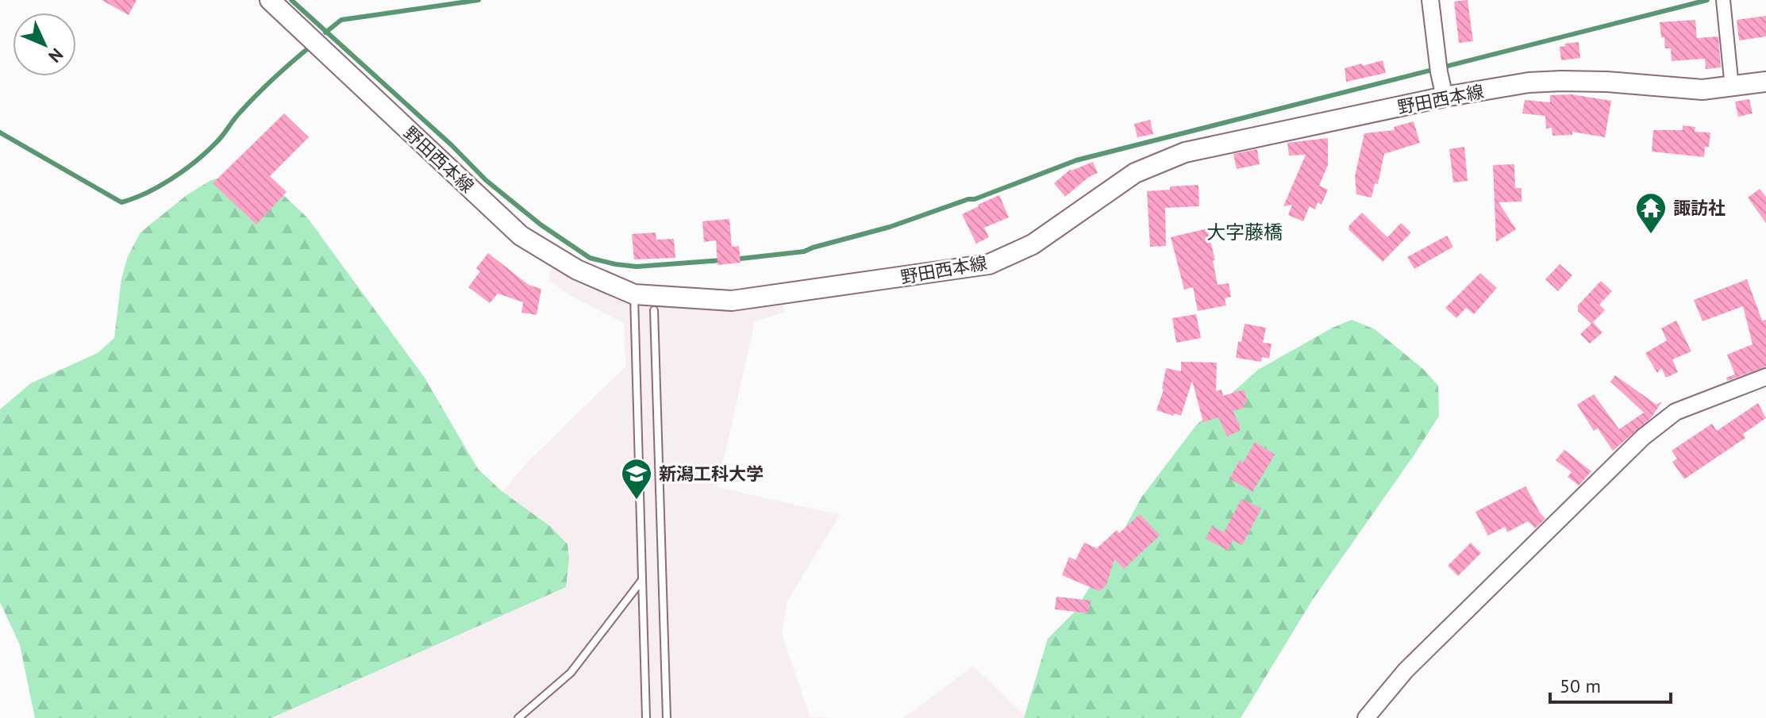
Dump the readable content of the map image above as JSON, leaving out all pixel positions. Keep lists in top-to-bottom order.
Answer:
{
  "streets": {
    "main road": ["野田西本線"]
  },
  "districts": ["大字藤橋"],
  "places": {
    "temple": ["諏訪社"],
    "school or university": ["新潟工科大学"]
  },
  "scale_bar": "50 m",
  "north": "bottom right"
}
